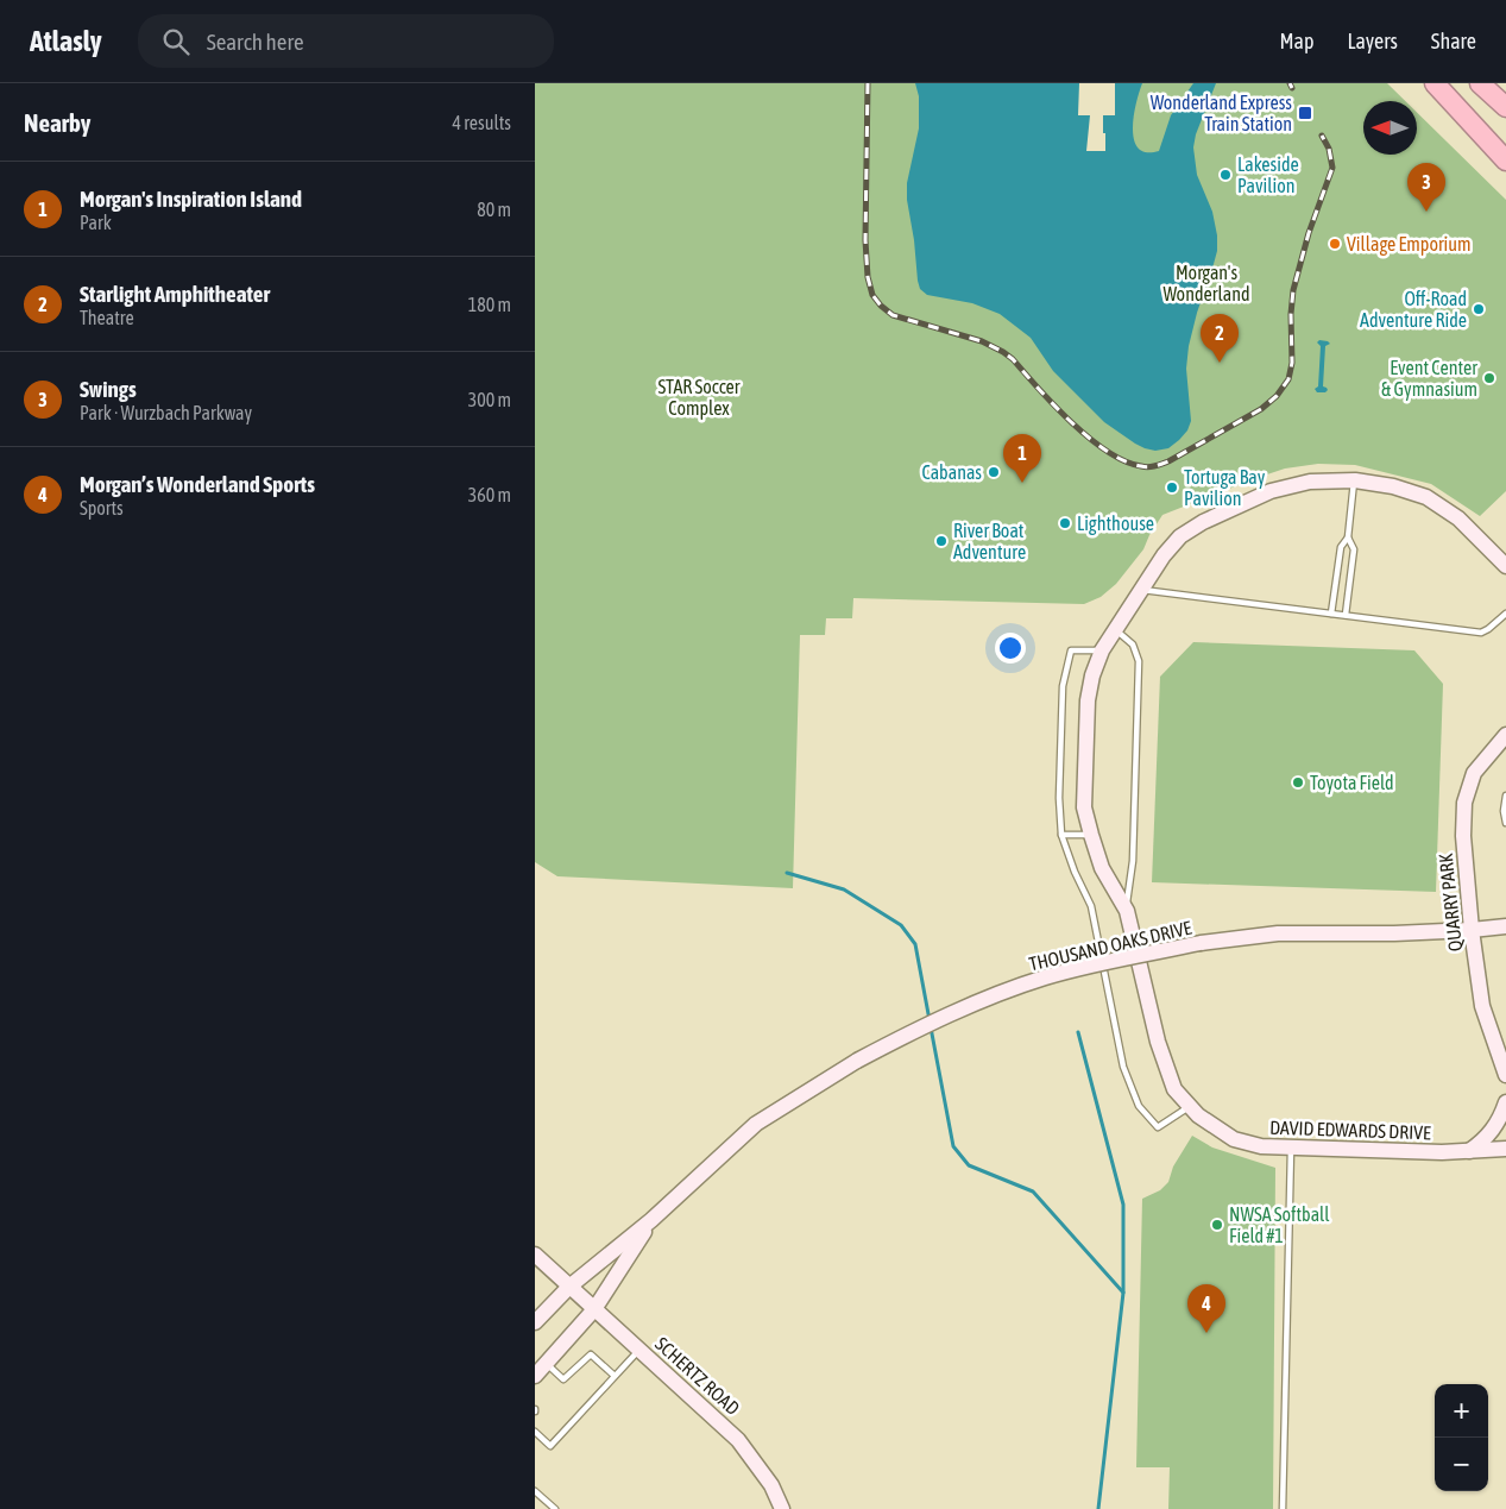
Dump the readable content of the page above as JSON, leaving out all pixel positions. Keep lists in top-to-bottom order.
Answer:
{
  "streets": {
    "street": [
      "QUARRY PARK",
      "THOUSAND OAKS DRIVE",
      "DAVID EDWARDS DRIVE",
      "SCHERTZ ROAD"
    ]
  },
  "crossings": [
    ["QUARRY PARK", "THOUSAND OAKS DRIVE"],
    ["THOUSAND OAKS DRIVE", "SCHERTZ ROAD"]
  ],
  "parks": ["Morgan's Wonderland", "STAR Soccer Complex"],
  "places": {
    "transit": ["Wonderland Express Train Station"],
    "other": [
      "Lakeside Pavilion",
      "Village Emporium",
      "Off-Road Adventure Ride",
      "Event Center & Gymnasium",
      "Cabanas",
      "Tortuga Bay Pavilion",
      "Lighthouse",
      "River Boat Adventure",
      "Toyota Field",
      "NWSA Softball Field #1"
    ]
  },
  "north": "left",
  "page": {
    "header": "Atlasly",
    "search": "Search here",
    "nav": ["Map", "Layers", "Share"],
    "heading": ["Nearby", "4 results"],
    "list": [
      {
        "mark": "1",
        "name": "Morgan's Inspiration Island",
        "note": "Park",
        "value": "80 m"
      },
      {
        "mark": "2",
        "name": "Starlight Amphitheater",
        "note": "Theatre",
        "value": "180 m"
      },
      {
        "mark": "3",
        "name": "Swings",
        "note": "Park · Wurzbach Parkway",
        "value": "300 m"
      },
      {
        "mark": "4",
        "name": "Morgan’s Wonderland Sports",
        "note": "Sports",
        "value": "360 m"
      }
    ],
    "pins": [
      "3",
      "2",
      "1",
      "4"
    ],
    "map_buttons": ["+", "−"]
  }
}
